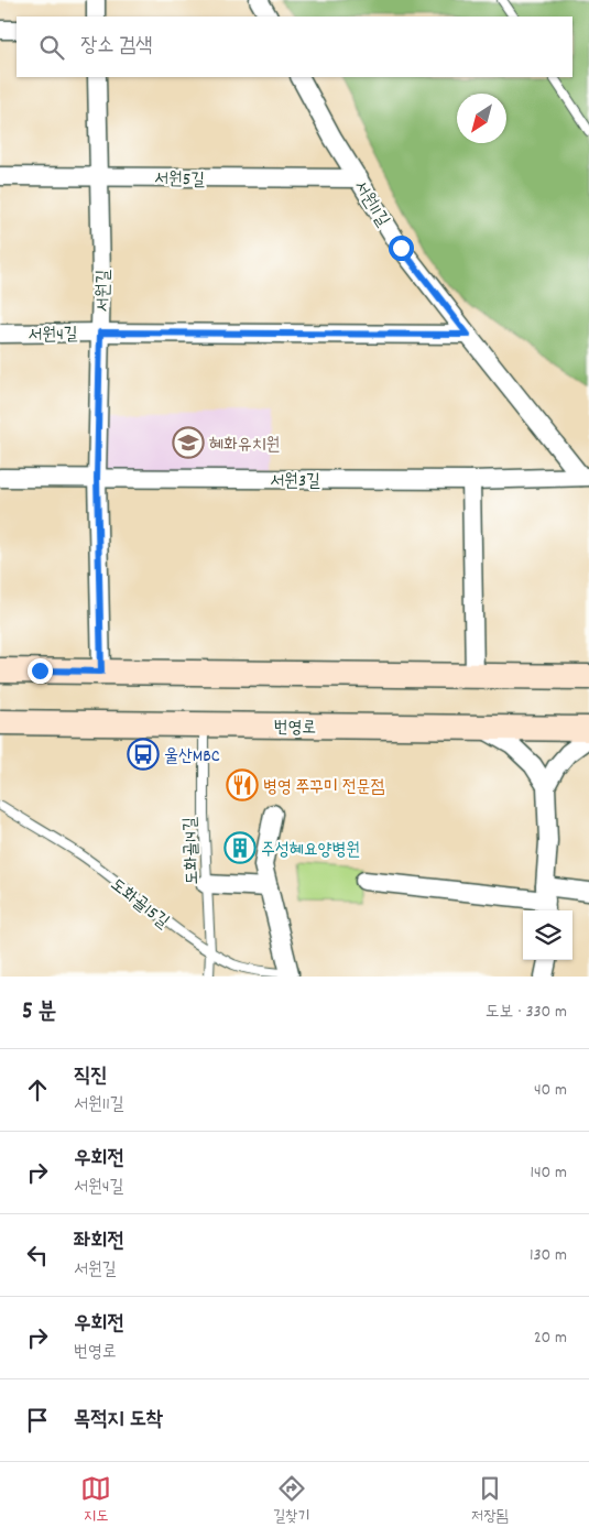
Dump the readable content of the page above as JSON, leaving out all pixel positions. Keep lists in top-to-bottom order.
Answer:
{
  "streets": {
    "main road": ["번영로"],
    "street": [
      "서원5길",
      "서원11길",
      "서원길",
      "서원4길",
      "서원3길"
    ],
    "lane": ["도화골14길", "도화골15길"]
  },
  "crossings": [
    ["서원5길", "서원11길"],
    ["서원5길", "서원길"],
    ["서원11길", "서원4길"],
    ["서원11길", "서원3길"],
    ["서원길", "서원4길"],
    ["서원길", "서원3길"],
    ["번영로", "도화골14길"],
    ["도화골14길", "도화골15길"]
  ],
  "places": {
    "school or university": ["혜화유치원"],
    "bus stop": ["울산MBC"],
    "restaurant": ["병영 쭈꾸미 전문점"],
    "building": ["주성혜요양병원"]
  },
  "north": "bottom left",
  "page": {
    "search": "장소 검색",
    "heading": ["5 분", "도보 · 330 m"],
    "list": [
      ["직진", "서원11길", "40 m"],
      ["우회전", "서원4길", "140 m"],
      ["좌회전", "서원길", "130 m"],
      ["우회전", "번영로", "20 m"],
      "목적지 도착"
    ],
    "nav": ["지도", "길찾기", "저장됨"]
  }
}
